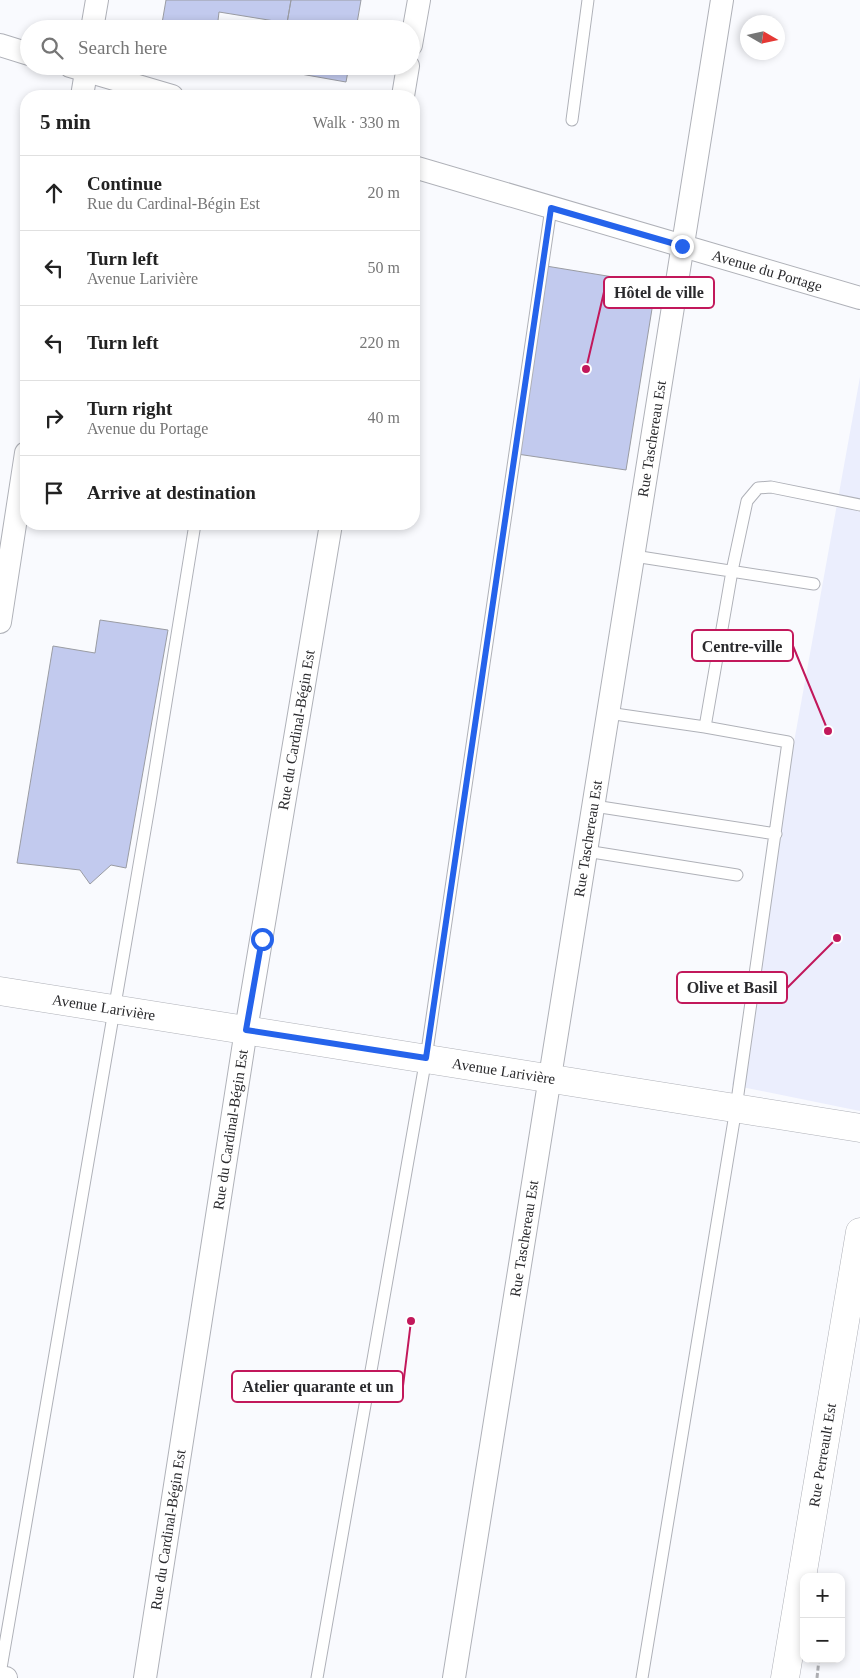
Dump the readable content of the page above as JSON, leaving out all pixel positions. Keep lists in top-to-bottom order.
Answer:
{
  "streets": {
    "main road": ["Avenue Larivière", "Rue Perreault Est"],
    "street": ["Avenue du Portage", "Rue Taschereau Est", "Rue du Cardinal-Bégin Est"]
  },
  "crossings": [
    ["Avenue du Portage", "Rue Taschereau Est"],
    ["Rue Taschereau Est", "Avenue Larivière"],
    ["Rue du Cardinal-Bégin Est", "Avenue Larivière"]
  ],
  "places": [
    "Hôtel de ville",
    "Centre-ville",
    "Olive et Basil",
    "Atelier quarante et un"
  ],
  "north": "right",
  "page": {
    "search": "Search here",
    "heading": ["5 min", "Walk · 330 m"],
    "list": [
      ["Continue", "Rue du Cardinal-Bégin Est", "20 m"],
      ["Turn left", "Avenue Larivière", "50 m"],
      ["Turn left", "220 m"],
      ["Turn right", "Avenue du Portage", "40 m"],
      "Arrive at destination"
    ],
    "map_buttons": ["+", "−"]
  }
}
